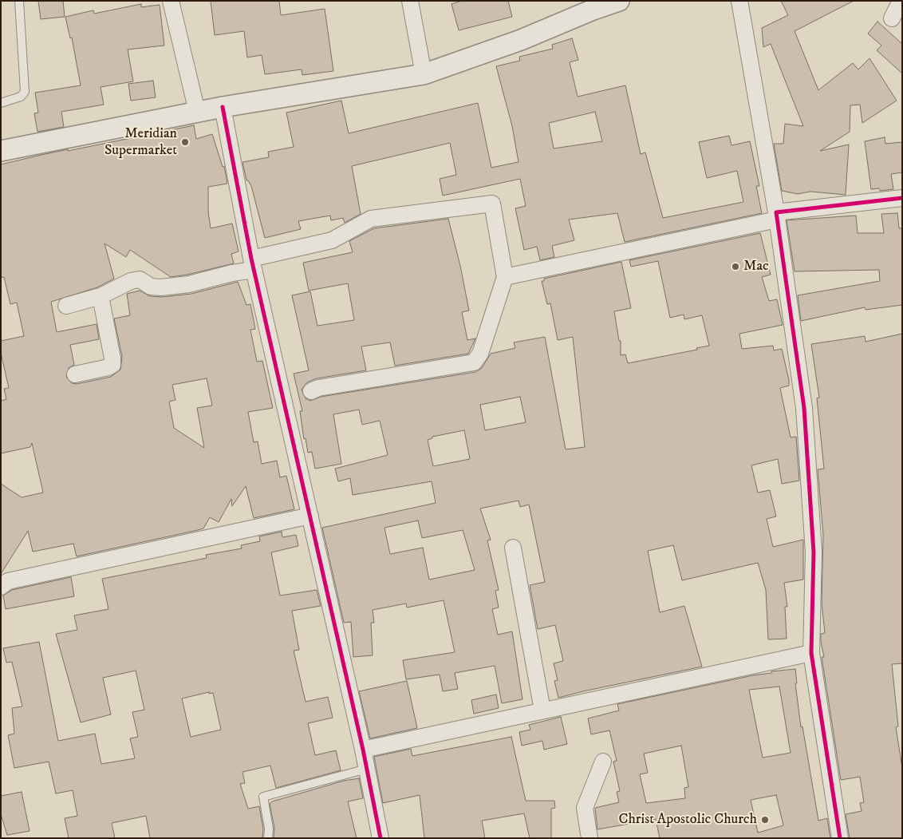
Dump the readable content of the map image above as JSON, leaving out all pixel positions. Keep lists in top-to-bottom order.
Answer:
{
  "places": ["Meridian Supermarket", "Mac", "Christ Apostolic Church"]
}
